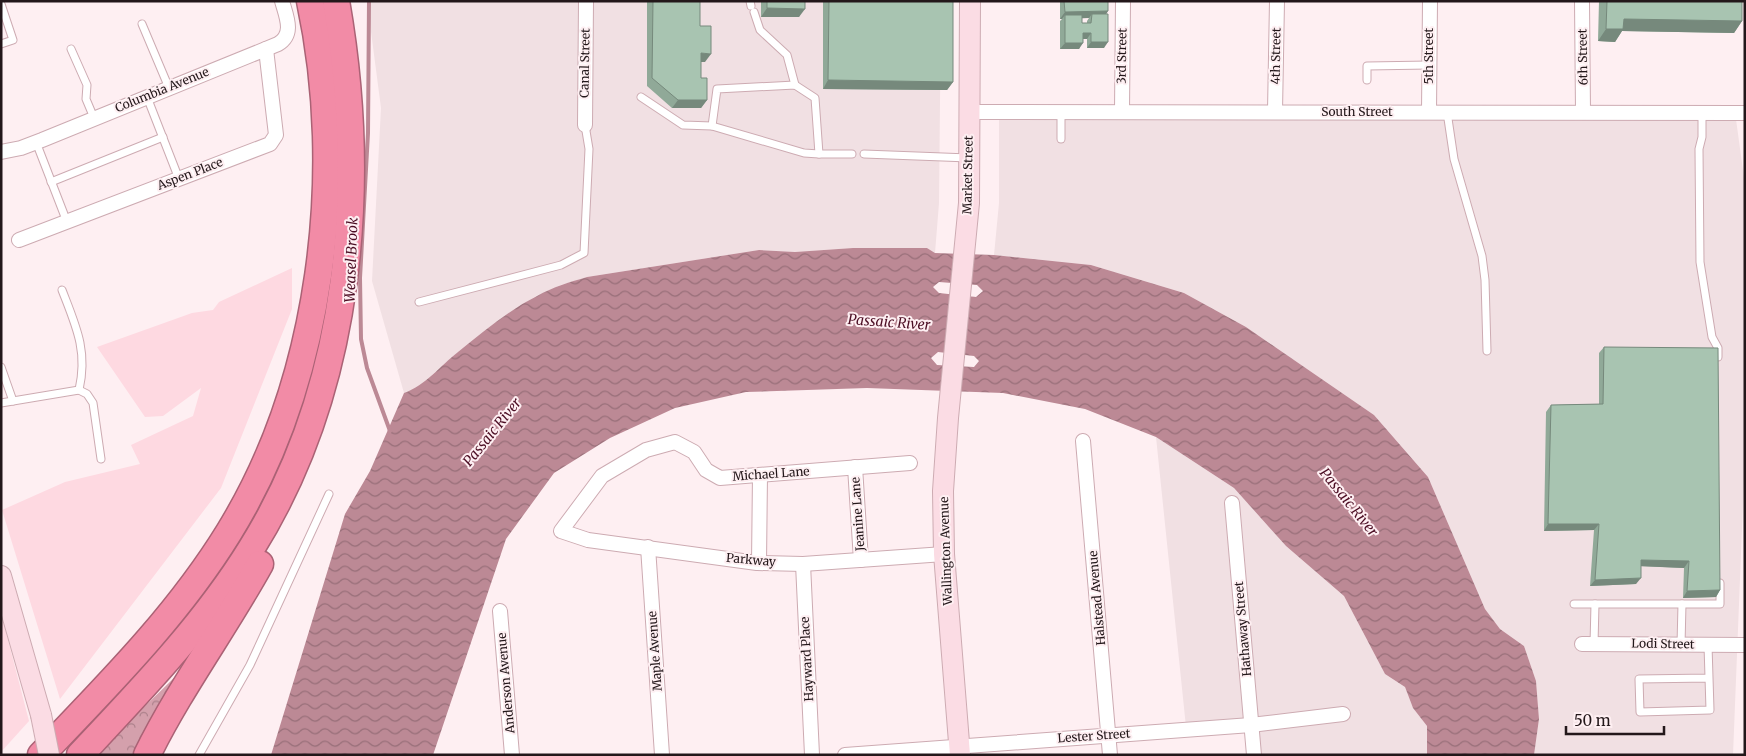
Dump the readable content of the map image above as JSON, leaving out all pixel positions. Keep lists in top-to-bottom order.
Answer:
{
  "streets": {
    "street": [
      "3rd Street",
      "4th Street",
      "5th Street",
      "6th Street",
      "Canal Street",
      "Columbia Avenue",
      "South Street",
      "Aspen Place",
      "Market Street",
      "Michael Lane",
      "Jeanine Lane",
      "Wallington Avenue",
      "Parkway",
      "Halstead Avenue",
      "Hathaway Street",
      "Lodi Street",
      "Maple Avenue",
      "Hayward Place",
      "Anderson Avenue",
      "Lester Street"
    ]
  },
  "crossings": [
    ["3rd Street", "South Street"],
    ["4th Street", "South Street"],
    ["5th Street", "South Street"],
    ["6th Street", "South Street"],
    ["Columbia Avenue", "Aspen Place"],
    ["South Street", "Market Street"],
    ["Market Street", "Wallington Avenue"],
    ["Michael Lane", "Jeanine Lane"],
    ["Michael Lane", "Parkway"],
    ["Jeanine Lane", "Parkway"],
    ["Wallington Avenue", "Parkway"],
    ["Wallington Avenue", "Lester Street"],
    ["Parkway", "Maple Avenue"],
    ["Parkway", "Hayward Place"],
    ["Halstead Avenue", "Lester Street"],
    ["Hathaway Street", "Lester Street"]
  ],
  "water": ["Weasel Brook", "Passaic River"],
  "scale_bar": "50 m"
}
